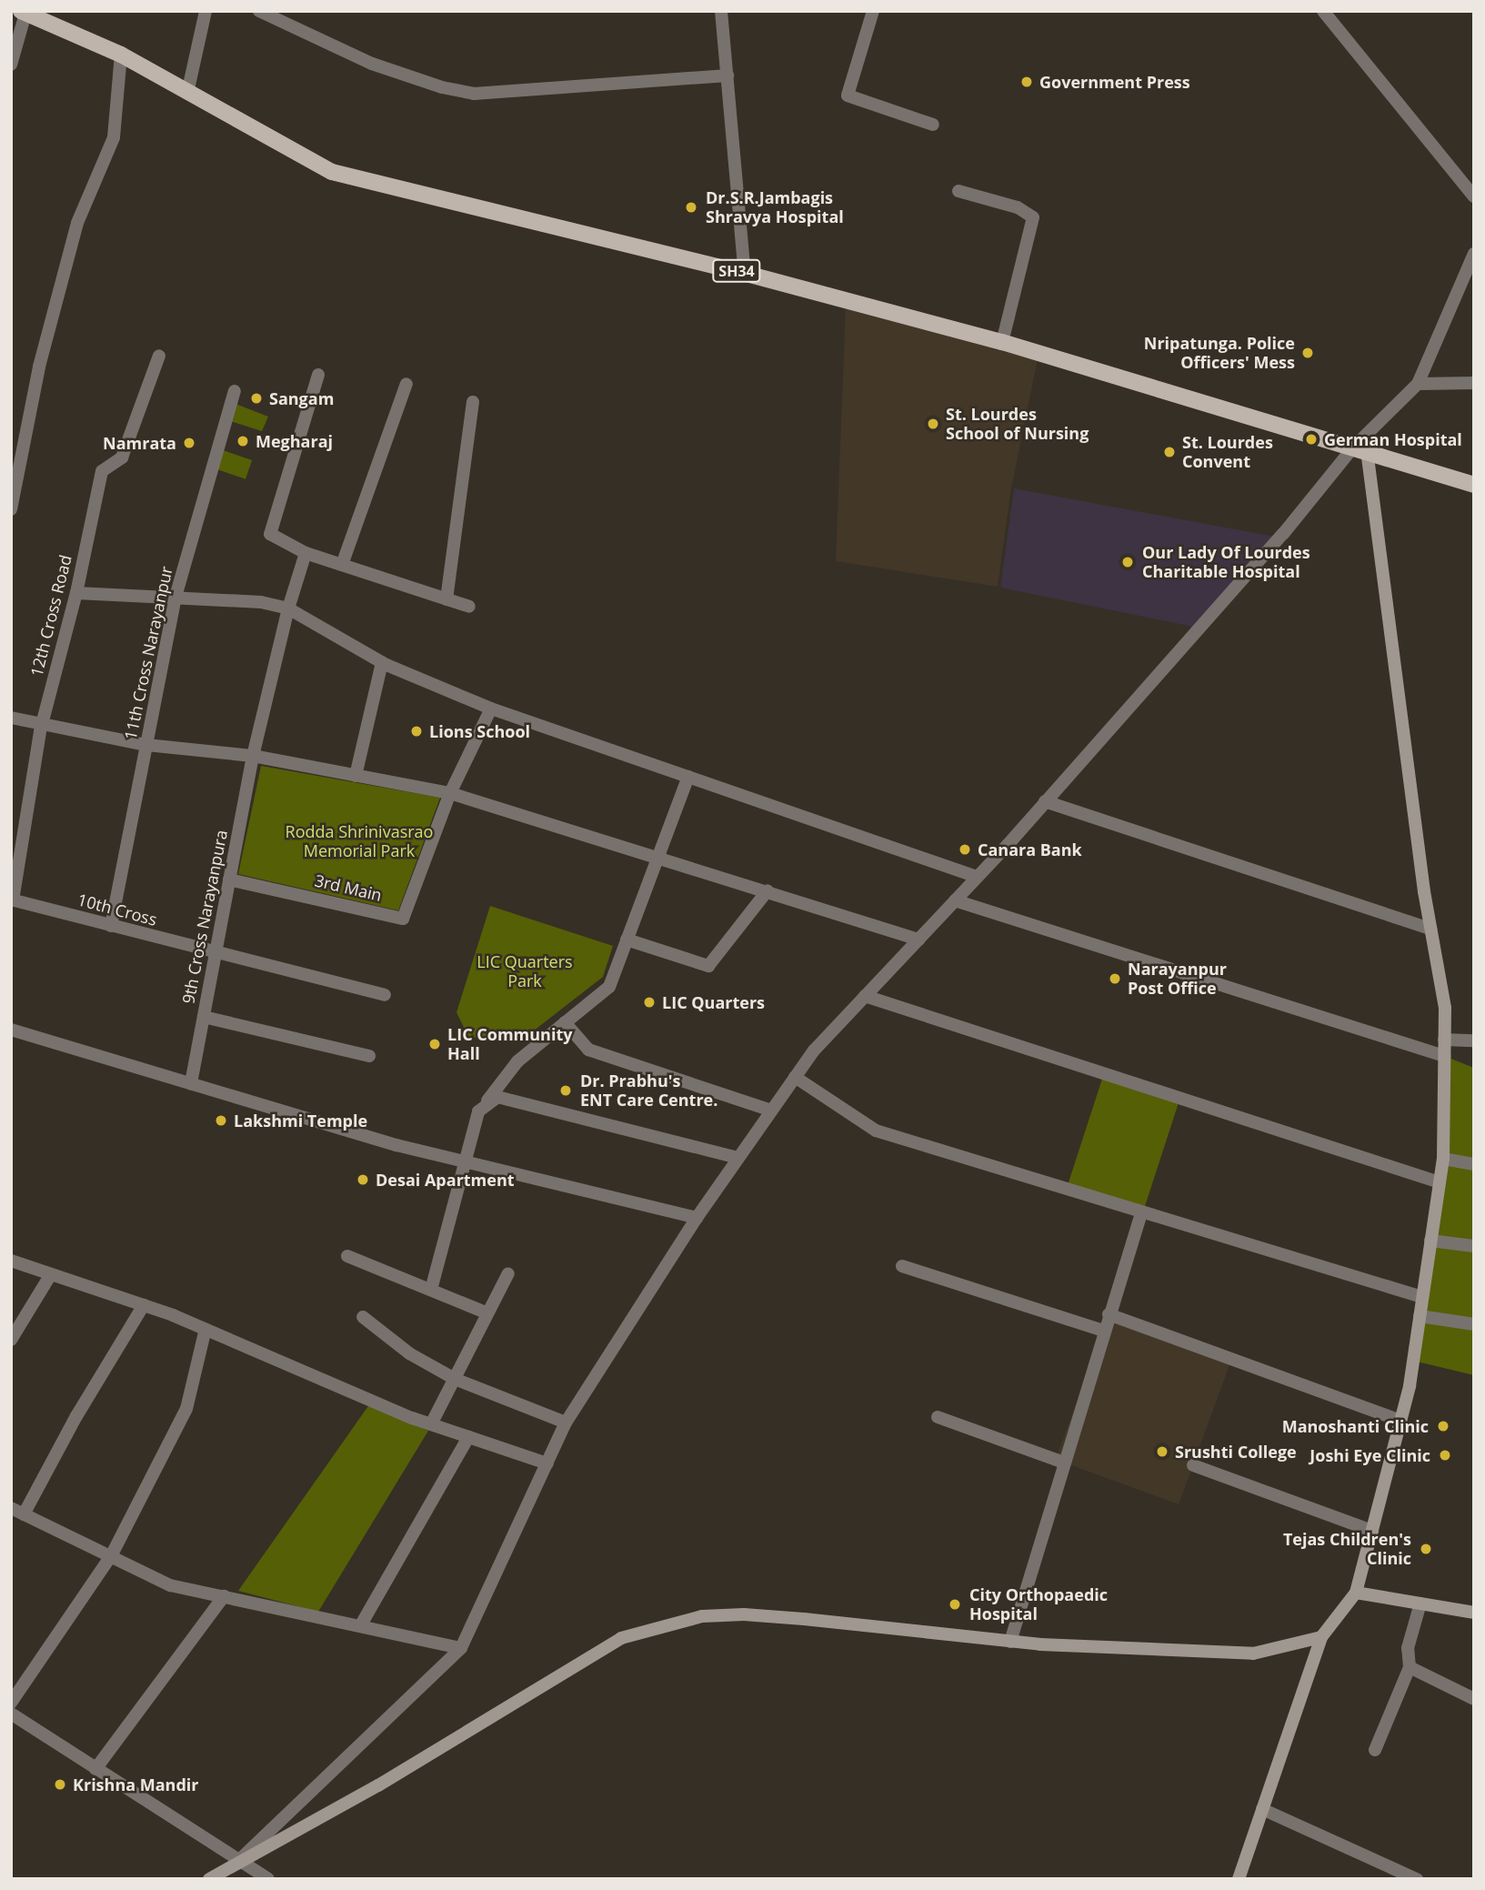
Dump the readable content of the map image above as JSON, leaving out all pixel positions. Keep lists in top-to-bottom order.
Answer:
{
  "streets": {
    "main road": ["SH34"],
    "street": [
      "12th Cross Road",
      "11th Cross Narayanpur",
      "3rd Main",
      "10th Cross",
      "9th Cross Narayanpura"
    ]
  },
  "crossings": [
    ["12th Cross Road", "10th Cross"],
    ["11th Cross Narayanpur", "10th Cross"],
    ["3rd Main", "9th Cross Narayanpura"],
    ["10th Cross", "9th Cross Narayanpura"]
  ],
  "parks": ["Rodda Shrinivasrao Memorial Park", "LIC Quarters Park"],
  "places": [
    "Government Press",
    "Dr.S.R.Jambagis Shravya Hospital",
    "Nripatunga. Police Officers' Mess",
    "Sangam",
    "St. Lourdes School of Nursing",
    "German Hospital",
    "Megharaj",
    "Namrata",
    "St. Lourdes Convent",
    "Our Lady Of Lourdes Charitable Hospital",
    "Lions School",
    "Canara Bank",
    "Narayanpur Post Office",
    "LIC Quarters",
    "LIC Community Hall",
    "Dr. Prabhu's ENT Care Centre.",
    "Lakshmi Temple",
    "Desai Apartment",
    "Manoshanti Clinic",
    "Srushti College",
    "Joshi Eye Clinic",
    "Tejas Children's Clinic",
    "City Orthopaedic Hospital",
    "Krishna Mandir"
  ]
}
